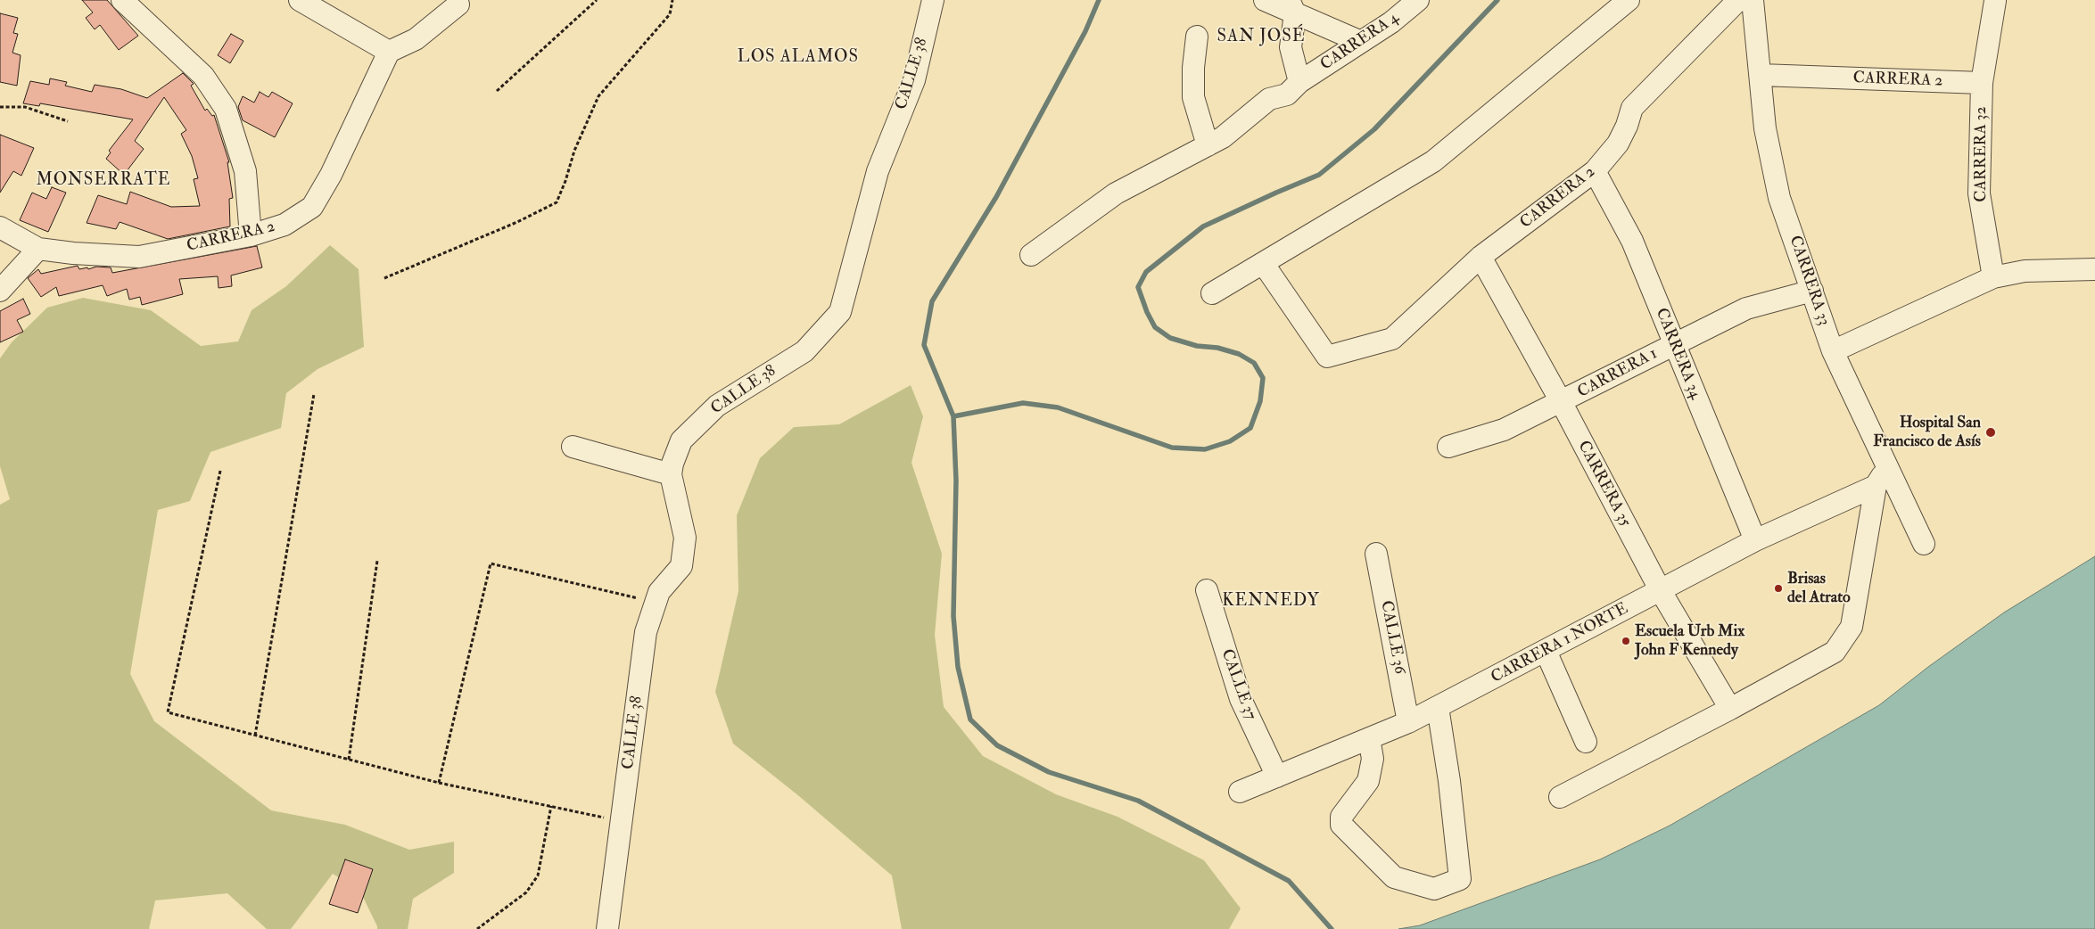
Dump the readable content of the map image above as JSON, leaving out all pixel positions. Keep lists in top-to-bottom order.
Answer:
{
  "streets": {
    "street": [
      "CARRERA 4",
      "CALLE 38",
      "CARRERA 2",
      "CARRERA 32",
      "CARRERA 33",
      "CARRERA 34",
      "CARRERA 1",
      "CARRERA 35",
      "CALLE 36",
      "CARRERA 1 NORTE",
      "CALLE 37"
    ]
  },
  "crossings": [
    ["CARRERA 2", "CARRERA 32"],
    ["CARRERA 2", "CARRERA 33"],
    ["CARRERA 2", "CARRERA 34"],
    ["CARRERA 2", "CARRERA 35"],
    ["CARRERA 33", "CARRERA 1"],
    ["CARRERA 34", "CARRERA 1"],
    ["CARRERA 34", "CARRERA 1 NORTE"],
    ["CARRERA 1", "CARRERA 35"],
    ["CARRERA 35", "CARRERA 1 NORTE"],
    ["CALLE 36", "CARRERA 1 NORTE"],
    ["CARRERA 1 NORTE", "CALLE 37"]
  ],
  "districts": [
    "SAN JOSÉ",
    "LOS ALAMOS",
    "MONSERRATE",
    "KENNEDY"
  ],
  "places": ["Hospital San Francisco de Asís", "Brisas del Atrato", "Escuela Urb Mix John F Kennedy"]
}
